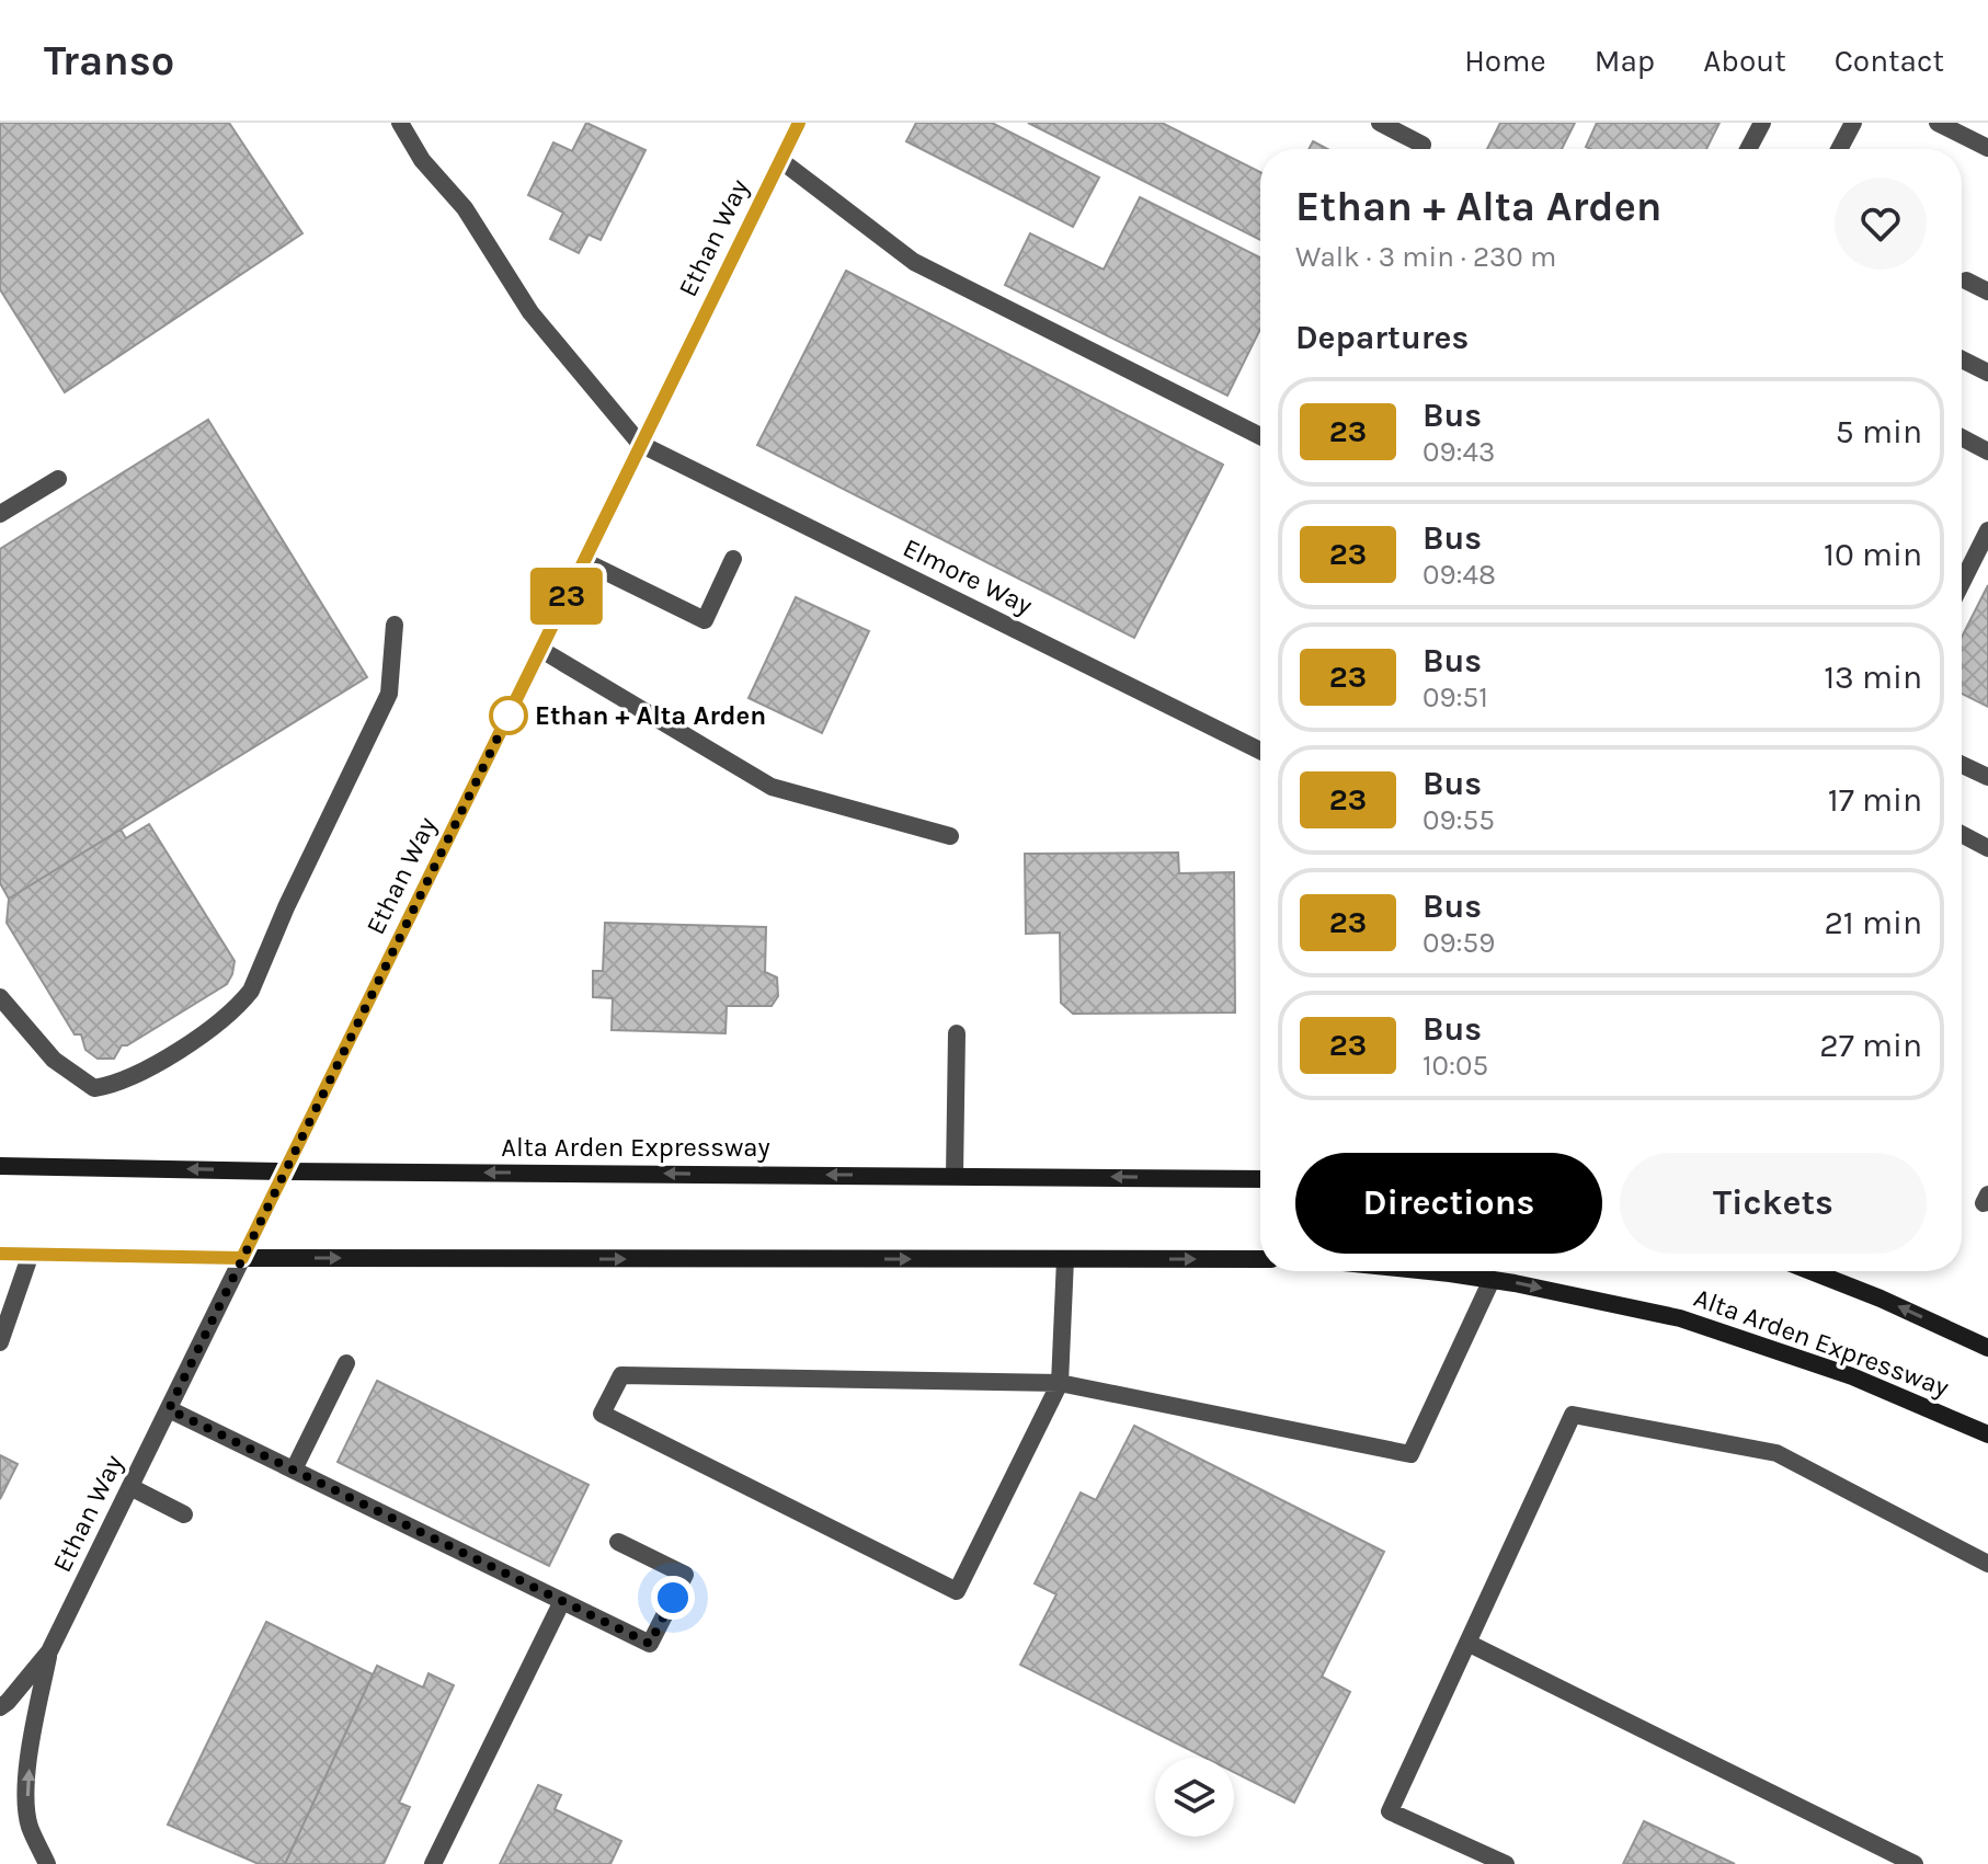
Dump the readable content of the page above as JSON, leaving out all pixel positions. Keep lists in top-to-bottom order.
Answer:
{
  "streets": {
    "main road": ["Alta Arden Expressway"],
    "street": ["Ethan Way", "Elmore Way"]
  },
  "crossings": [
    ["Ethan Way", "Elmore Way"],
    ["Ethan Way", "Alta Arden Expressway"]
  ],
  "places": ["Ethan + Alta Arden"],
  "lines": ["bus line 23"],
  "page": {
    "header": "Transo",
    "nav": [
      "Home",
      "Map",
      "About",
      "Contact"
    ],
    "on_map": "23",
    "heading": [
      ["Ethan + Alta Arden", "Walk · 3 min · 230 m"],
      "Departures"
    ],
    "list": [
      {
        "mark": "23",
        "name": "Bus",
        "note": "09:43",
        "value": "5 min"
      },
      {
        "mark": "23",
        "name": "Bus",
        "note": "09:48",
        "value": "10 min"
      },
      {
        "mark": "23",
        "name": "Bus",
        "note": "09:51",
        "value": "13 min"
      },
      {
        "mark": "23",
        "name": "Bus",
        "note": "09:55",
        "value": "17 min"
      },
      {
        "mark": "23",
        "name": "Bus",
        "note": "09:59",
        "value": "21 min"
      },
      {
        "mark": "23",
        "name": "Bus",
        "note": "10:05",
        "value": "27 min"
      }
    ],
    "buttons": ["Directions", "Tickets"]
  }
}
